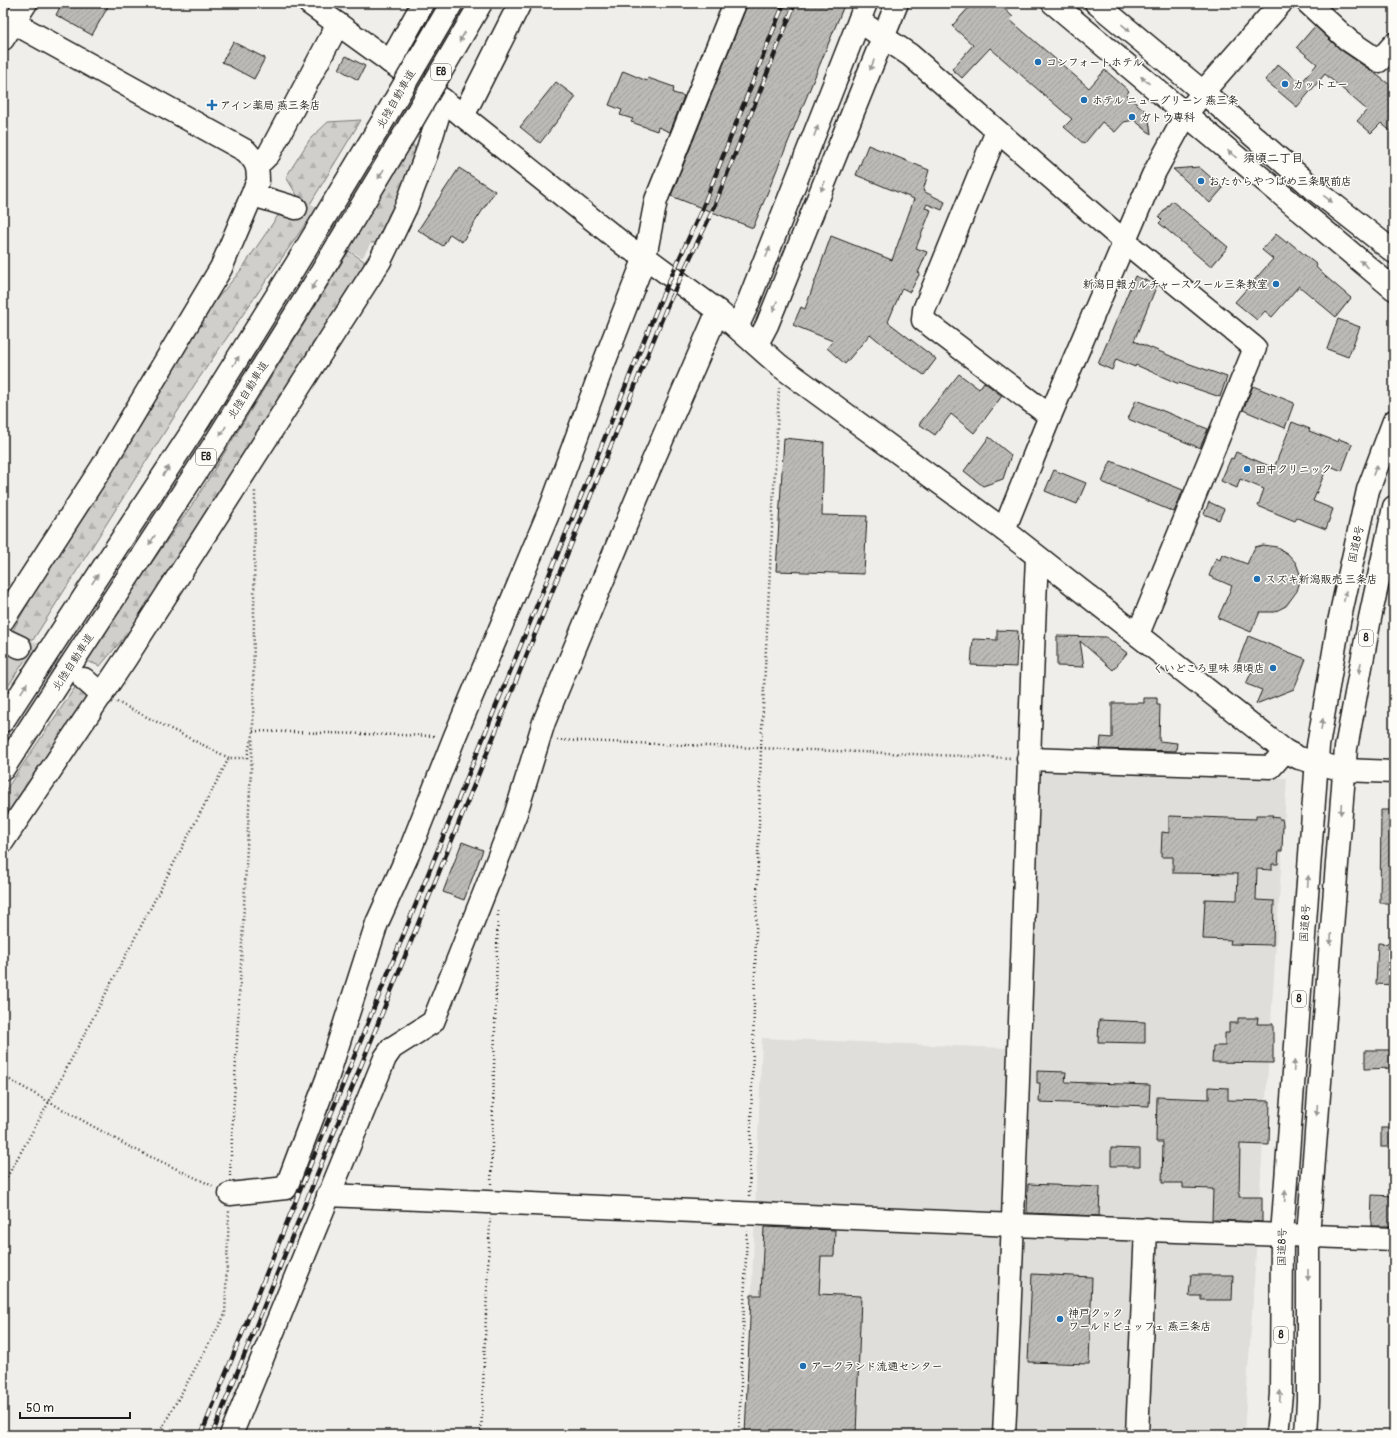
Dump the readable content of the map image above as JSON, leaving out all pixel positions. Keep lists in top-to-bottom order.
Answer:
{
  "streets": {
    "main road": [
      "E8",
      "北陸自動車道",
      "国道8号",
      "8"
    ]
  },
  "districts": ["須頃二丁目"],
  "places": {
    "other": [
      "コンフォートホテル",
      "カットエー",
      "ホテル ニューグリーン 燕三条",
      "ガトウ専科",
      "おたからやつばめ三条駅前店",
      "新潟日報カルチャースクール三条教室",
      "田中クリニック",
      "スズキ新潟販売 三条店",
      "くいどころ里味 須頃店",
      "神戸クック ワールドビュッフェ 燕三条店",
      "アークランド流通センター"
    ],
    "health": ["アイン薬局 燕三条店"]
  },
  "scale_bar": "50 m"
}
